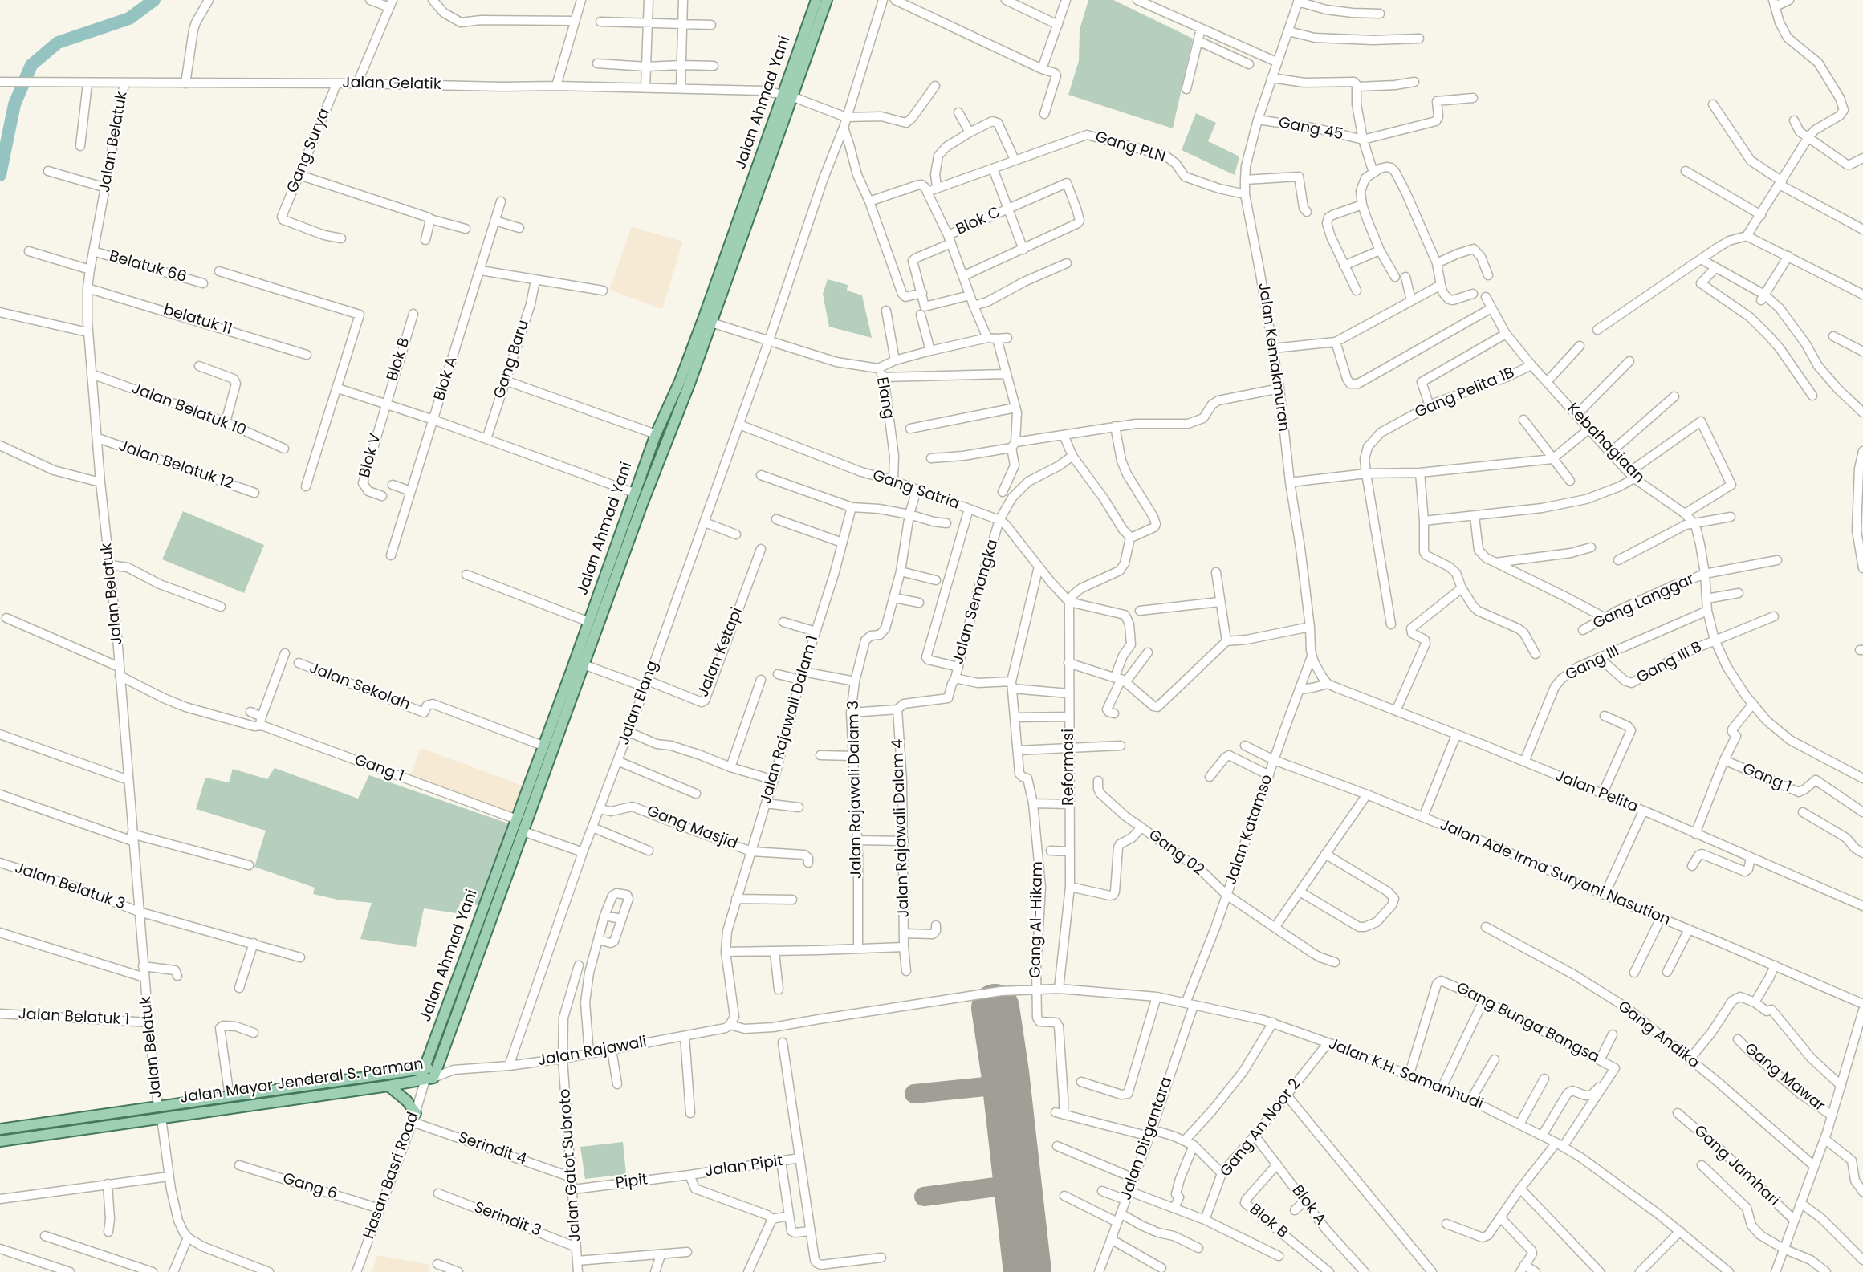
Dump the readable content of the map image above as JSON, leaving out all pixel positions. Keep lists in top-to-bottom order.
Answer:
{
  "streets": {
    "main road": ["Jalan Ahmad Yani", "Jalan Mayor Jenderal S. Parman"],
    "street": [
      "Jalan Gelatik",
      "Gang 45",
      "Jalan Belatuk",
      "Gang PLN",
      "Gang Surya",
      "Blok C",
      "Belatuk 66",
      "belatuk 11",
      "Jalan Kemakmuran",
      "Blok B",
      "Gang Baru",
      "Blok A",
      "Gang Pelita 1B",
      "Elang",
      "Jalan Belatuk 10",
      "Kebahagiaan",
      "Blok V",
      "Jalan Belatuk 12",
      "Gang Satria",
      "Jalan Semangka",
      "Gang Langgar",
      "Jalan Ketapi",
      "Gang III B",
      "Gang III",
      "Jalan Sekolah",
      "Jalan Elang",
      "Jalan Rajawali Dalam 1",
      "Reformasi",
      "Gang 1",
      "Jalan Rajawali Dalam 3",
      "Jalan Pelita",
      "Gang Masjid",
      "Jalan Rajawali Dalam 4",
      "Jalan Katamso",
      "Gang 02",
      "Jalan Ade Irma Suryani Nasution",
      "Jalan Belatuk 3",
      "Gang Al-Hikam",
      "Jalan Belatuk 1",
      "Gang Bunga Bangsa",
      "Gang Andika",
      "Jalan Rajawali",
      "Jalan K.H. Samanhudi",
      "Gang Mawar",
      "Gang An Noor 2",
      "Jalan Dirgantara",
      "Serindit 4",
      "Jalan Gatot Subroto",
      "Gang Jamhari",
      "Jalan Pipit",
      "Hasan Basri Road",
      "Pipit",
      "Gang 6",
      "Serindit 3"
    ]
  },
  "crossings": [
    ["Jalan Gelatik", "Jalan Ahmad Yani"],
    ["Jalan Gelatik", "Jalan Belatuk"],
    ["Jalan Gelatik", "Gang Surya"],
    ["Jalan Gelatik", "Jalan Elang"],
    ["Jalan Ahmad Yani", "Jalan Sekolah"],
    ["Jalan Ahmad Yani", "Gang 1"],
    ["Jalan Ahmad Yani", "Jalan Mayor Jenderal S. Parman"],
    ["Jalan Ahmad Yani", "Hasan Basri Road"],
    ["Gang 45", "Jalan Kemakmuran"],
    ["Jalan Belatuk", "Belatuk 66"],
    ["Jalan Belatuk", "belatuk 11"],
    ["Jalan Belatuk", "Jalan Belatuk 10"],
    ["Jalan Belatuk", "Jalan Belatuk 12"],
    ["Jalan Belatuk", "Jalan Belatuk 3"],
    ["Jalan Belatuk", "Jalan Belatuk 1"],
    ["Jalan Belatuk", "Jalan Mayor Jenderal S. Parman"],
    ["Gang PLN", "Jalan Kemakmuran"],
    ["Jalan Kemakmuran", "Jalan Katamso"],
    ["Blok B", "Blok A"],
    ["Blok B", "Blok V"],
    ["Blok A", "Gang An Noor 2"],
    ["Gang Pelita 1B", "Kebahagiaan"],
    ["Elang", "Gang Satria"],
    ["Gang Satria", "Jalan Semangka"],
    ["Gang Satria", "Jalan Elang"],
    ["Gang Satria", "Jalan Rajawali Dalam 3"],
    ["Jalan Ketapi", "Jalan Elang"],
    ["Gang III B", "Gang III"],
    ["Gang III", "Jalan Pelita"],
    ["Jalan Elang", "Gang Masjid"],
    ["Jalan Elang", "Jalan Rajawali"],
    ["Jalan Rajawali Dalam 1", "Gang Masjid"],
    ["Jalan Rajawali Dalam 1", "Jalan Rajawali"],
    ["Reformasi", "Gang 02"],
    ["Reformasi", "Jalan K.H. Samanhudi"],
    ["Gang 1", "Jalan Pelita"],
    ["Jalan Katamso", "Gang 02"],
    ["Jalan Katamso", "Jalan Ade Irma Suryani Nasution"],
    ["Jalan Katamso", "Jalan K.H. Samanhudi"],
    ["Jalan Katamso", "Jalan Dirgantara"],
    ["Gang Al-Hikam", "Jalan K.H. Samanhudi"],
    ["Gang Al-Hikam", "Jalan Dirgantara"],
    ["Gang Bunga Bangsa", "Jalan K.H. Samanhudi"],
    ["Jalan Rajawali", "Jalan Mayor Jenderal S. Parman"],
    ["Jalan Rajawali", "Jalan Gatot Subroto"],
    ["Jalan K.H. Samanhudi", "Gang An Noor 2"],
    ["Jalan K.H. Samanhudi", "Jalan Dirgantara"],
    ["Jalan Mayor Jenderal S. Parman", "Hasan Basri Road"],
    ["Serindit 4", "Jalan Gatot Subroto"],
    ["Serindit 4", "Hasan Basri Road"],
    ["Jalan Gatot Subroto", "Pipit"],
    ["Jalan Gatot Subroto", "Serindit 3"],
    ["Jalan Pipit", "Pipit"],
    ["Hasan Basri Road", "Gang 6"]
  ]
}
